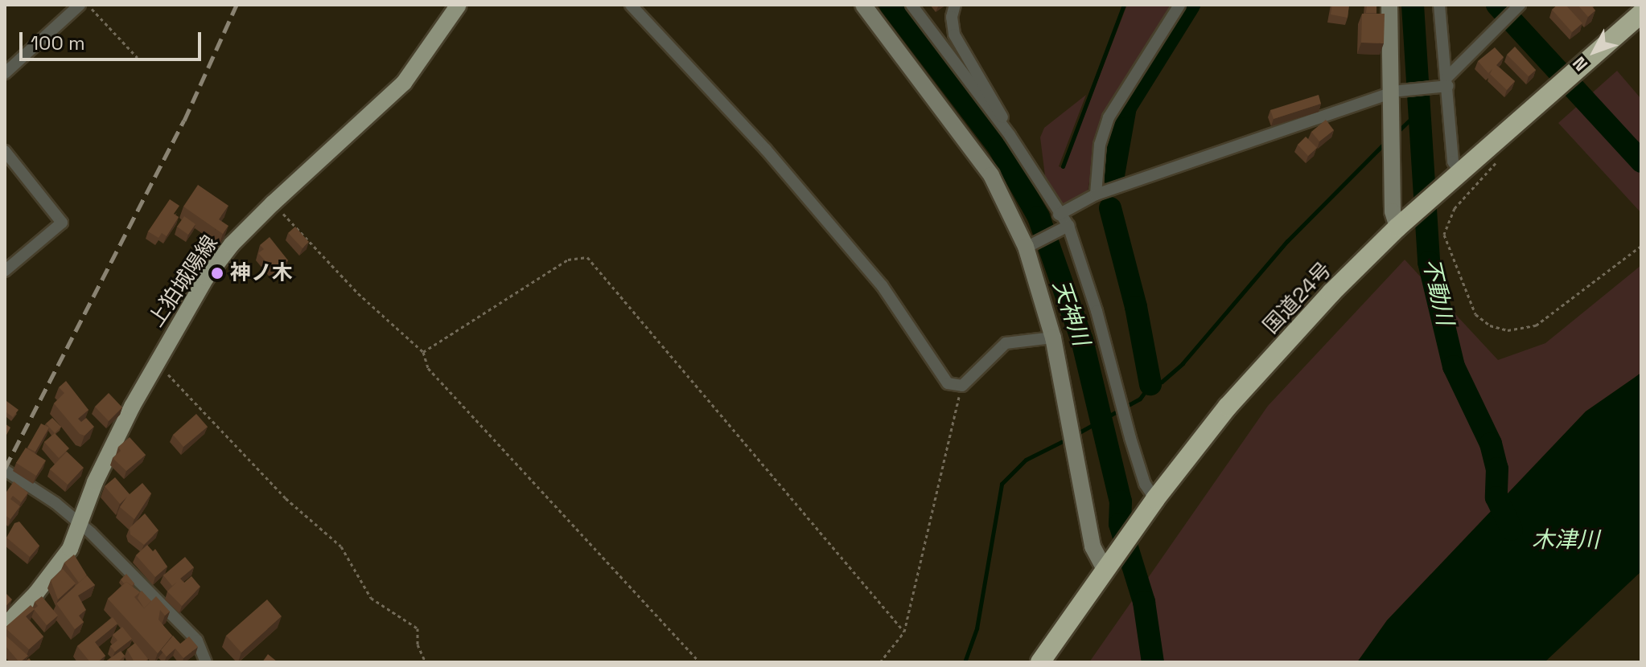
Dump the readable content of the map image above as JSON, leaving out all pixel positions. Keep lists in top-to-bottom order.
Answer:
{
  "streets": {
    "highway": ["国道24号"],
    "main road": ["上狛城陽線"]
  },
  "water": ["不動川", "天神川", "木津川"],
  "places": ["神ノ木"],
  "scale_bar": "100 m",
  "north": "bottom left"
}
